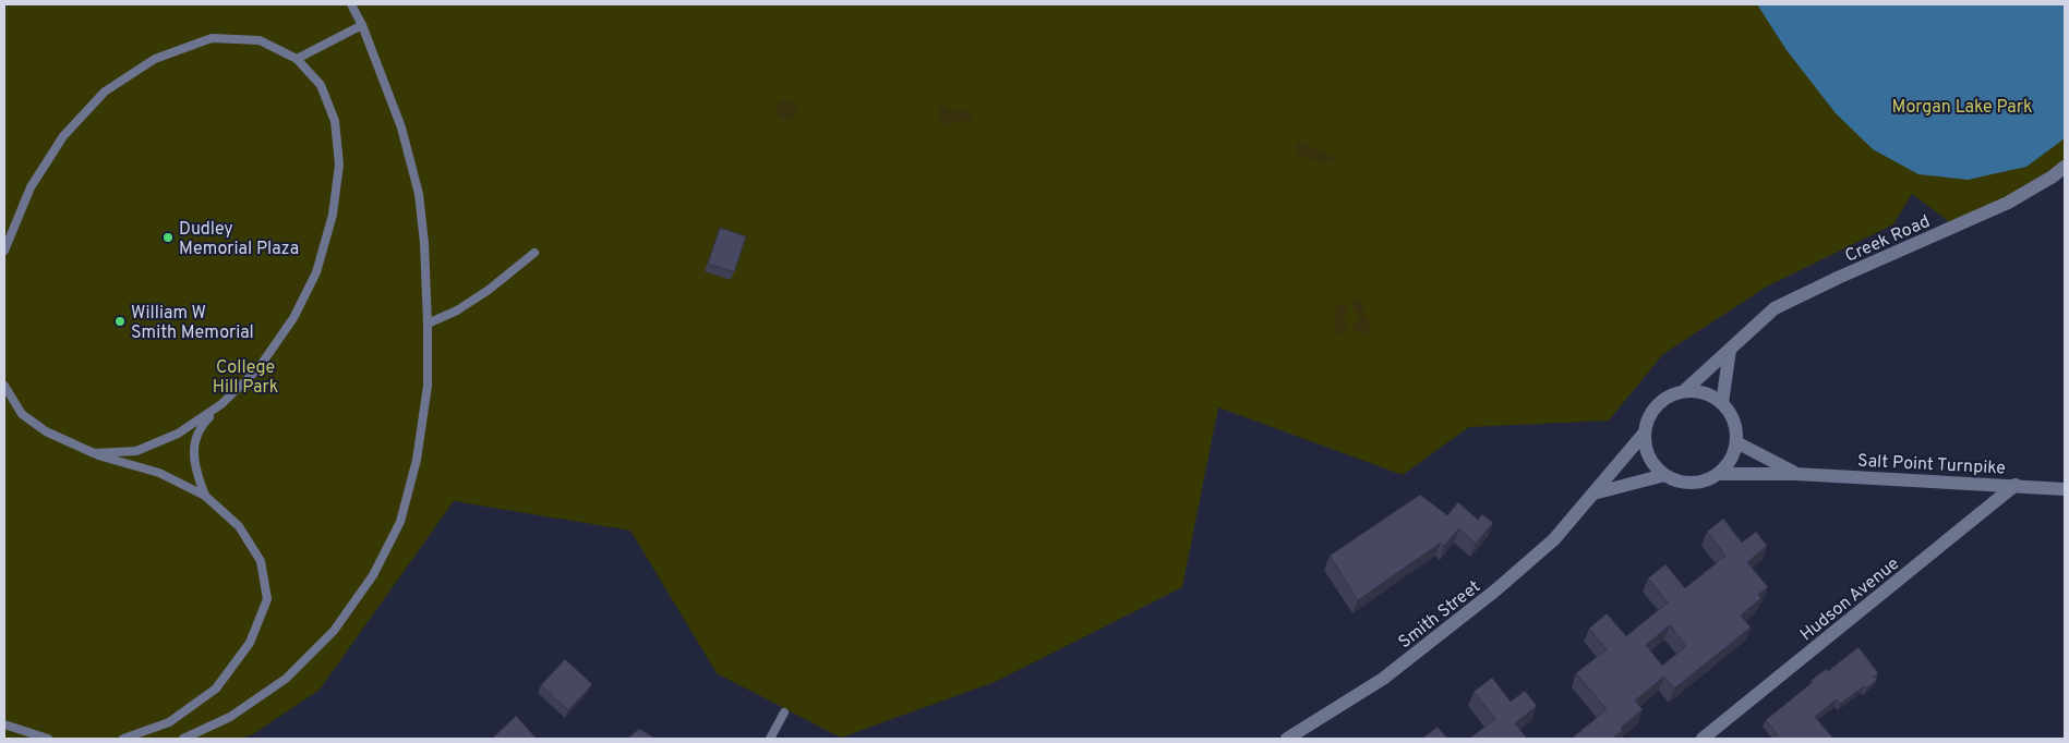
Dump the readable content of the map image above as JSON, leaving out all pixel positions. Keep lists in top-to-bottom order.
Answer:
{
  "streets": {
    "street": [
      "Creek Road",
      "Salt Point Turnpike",
      "Hudson Avenue",
      "Smith Street"
    ]
  },
  "crossings": [
    ["Creek Road", "Salt Point Turnpike"],
    ["Creek Road", "Smith Street"],
    ["Salt Point Turnpike", "Hudson Avenue"],
    ["Salt Point Turnpike", "Smith Street"]
  ],
  "parks": ["Morgan Lake Park", "College Hill Park"],
  "places": ["Dudley Memorial Plaza", "William W Smith Memorial"]
}
